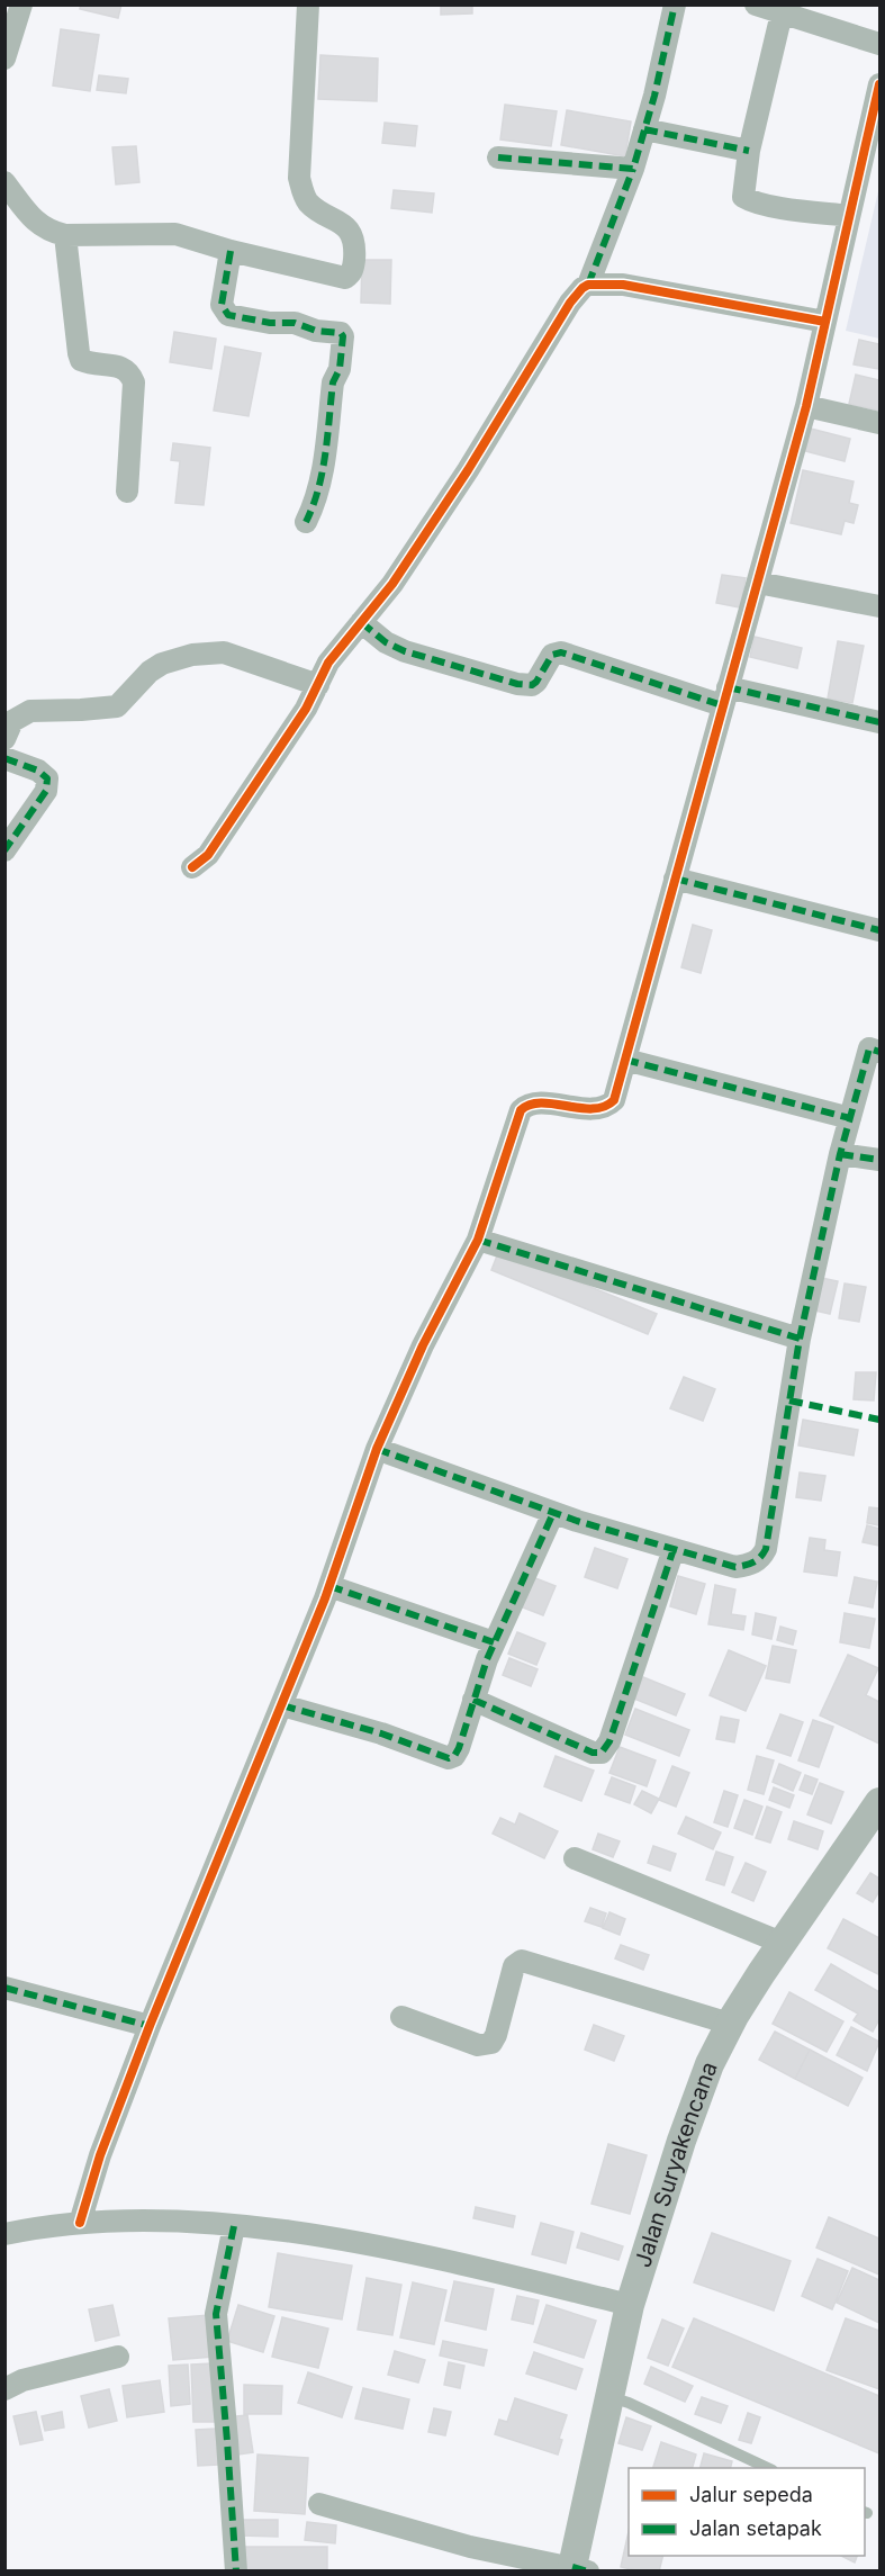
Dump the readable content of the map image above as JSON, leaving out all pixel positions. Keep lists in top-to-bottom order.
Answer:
{
  "streets": {
    "street": ["Jalan Suryakencana"]
  },
  "legend": ["Jalur sepeda", "Jalan setapak"]
}
